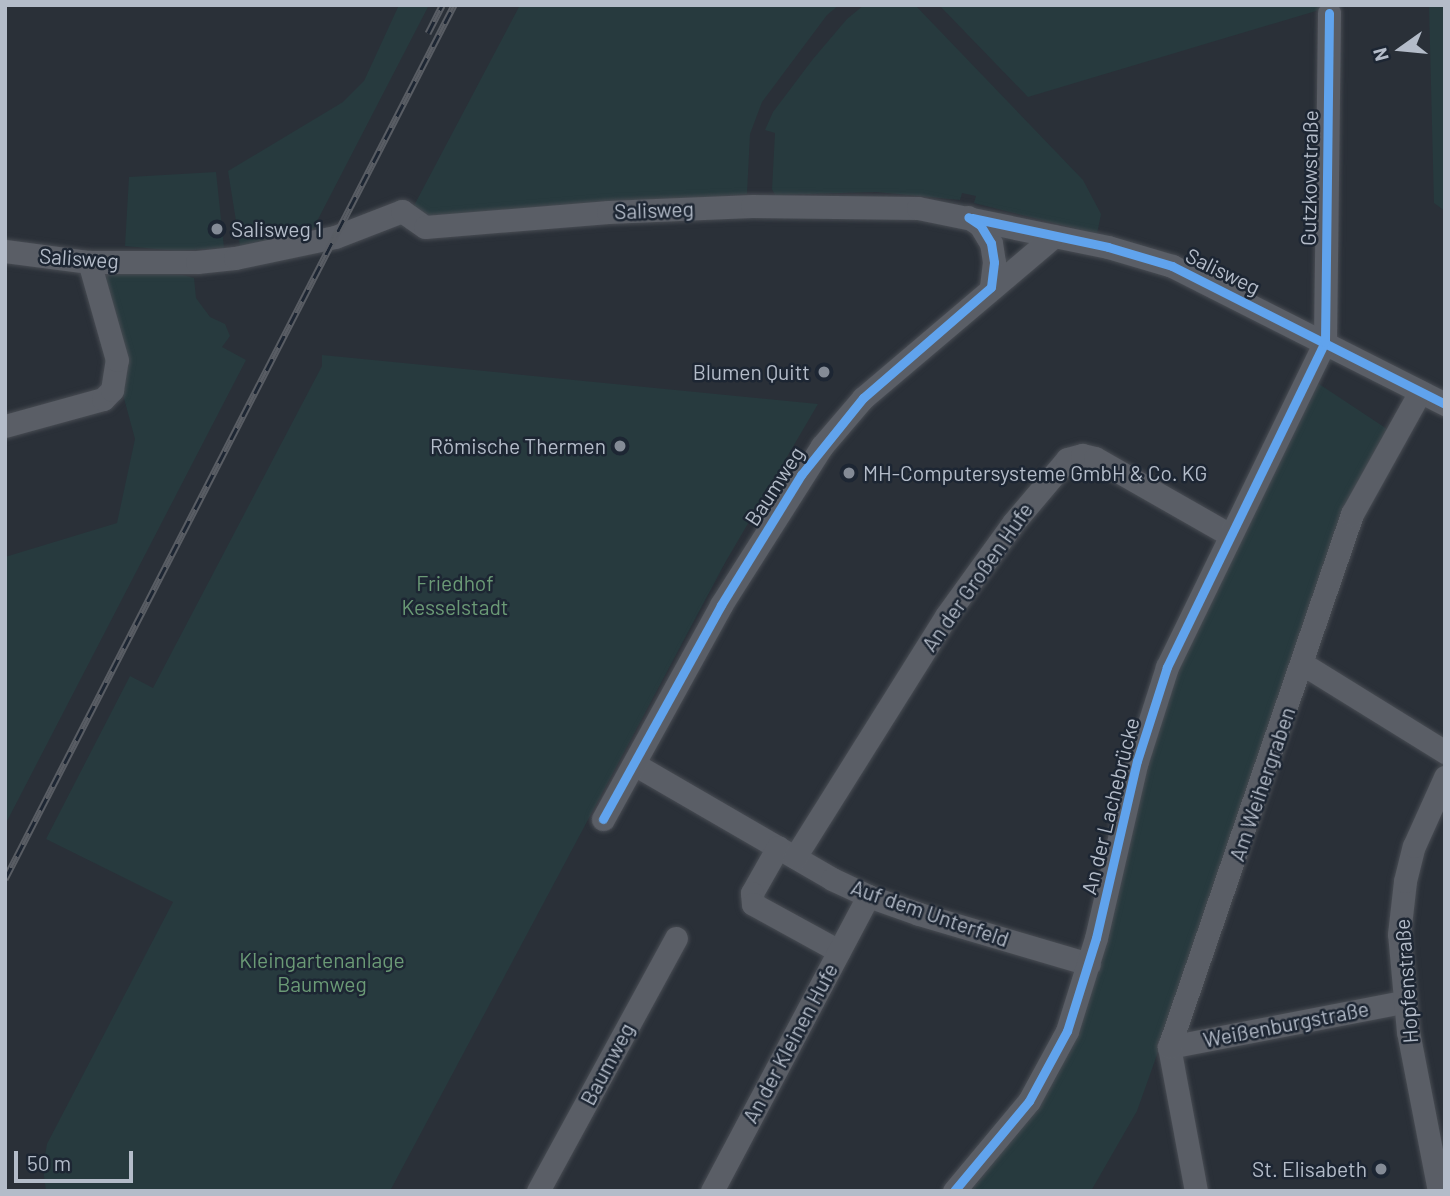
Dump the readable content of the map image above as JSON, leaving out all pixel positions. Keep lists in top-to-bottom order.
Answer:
{
  "streets": {
    "street": [
      "Gutzkowstraße",
      "Salisweg",
      "Baumweg",
      "An der Großen Hufe",
      "Am Weihergraben",
      "An der Lachebrücke",
      "Auf dem Unterfeld",
      "Hopfenstraße",
      "Weißenburgstraße",
      "An der Kleinen Hufe"
    ]
  },
  "crossings": [
    ["Gutzkowstraße", "Salisweg"],
    ["Gutzkowstraße", "An der Lachebrücke"],
    ["Salisweg", "Baumweg"],
    ["Salisweg", "Am Weihergraben"],
    ["Salisweg", "An der Lachebrücke"],
    ["Baumweg", "Auf dem Unterfeld"],
    ["An der Großen Hufe", "An der Lachebrücke"],
    ["An der Großen Hufe", "Auf dem Unterfeld"],
    ["Am Weihergraben", "Weißenburgstraße"],
    ["An der Lachebrücke", "Auf dem Unterfeld"],
    ["Auf dem Unterfeld", "An der Kleinen Hufe"],
    ["Hopfenstraße", "Weißenburgstraße"]
  ],
  "parks": ["Friedhof Kesselstadt", "Kleingartenanlage Baumweg"],
  "places": [
    "Salisweg 1",
    "Blumen Quitt",
    "Römische Thermen",
    "MH-Computersysteme GmbH & Co. KG",
    "St. Elisabeth"
  ],
  "scale_bar": "50 m",
  "north": "left"
}
